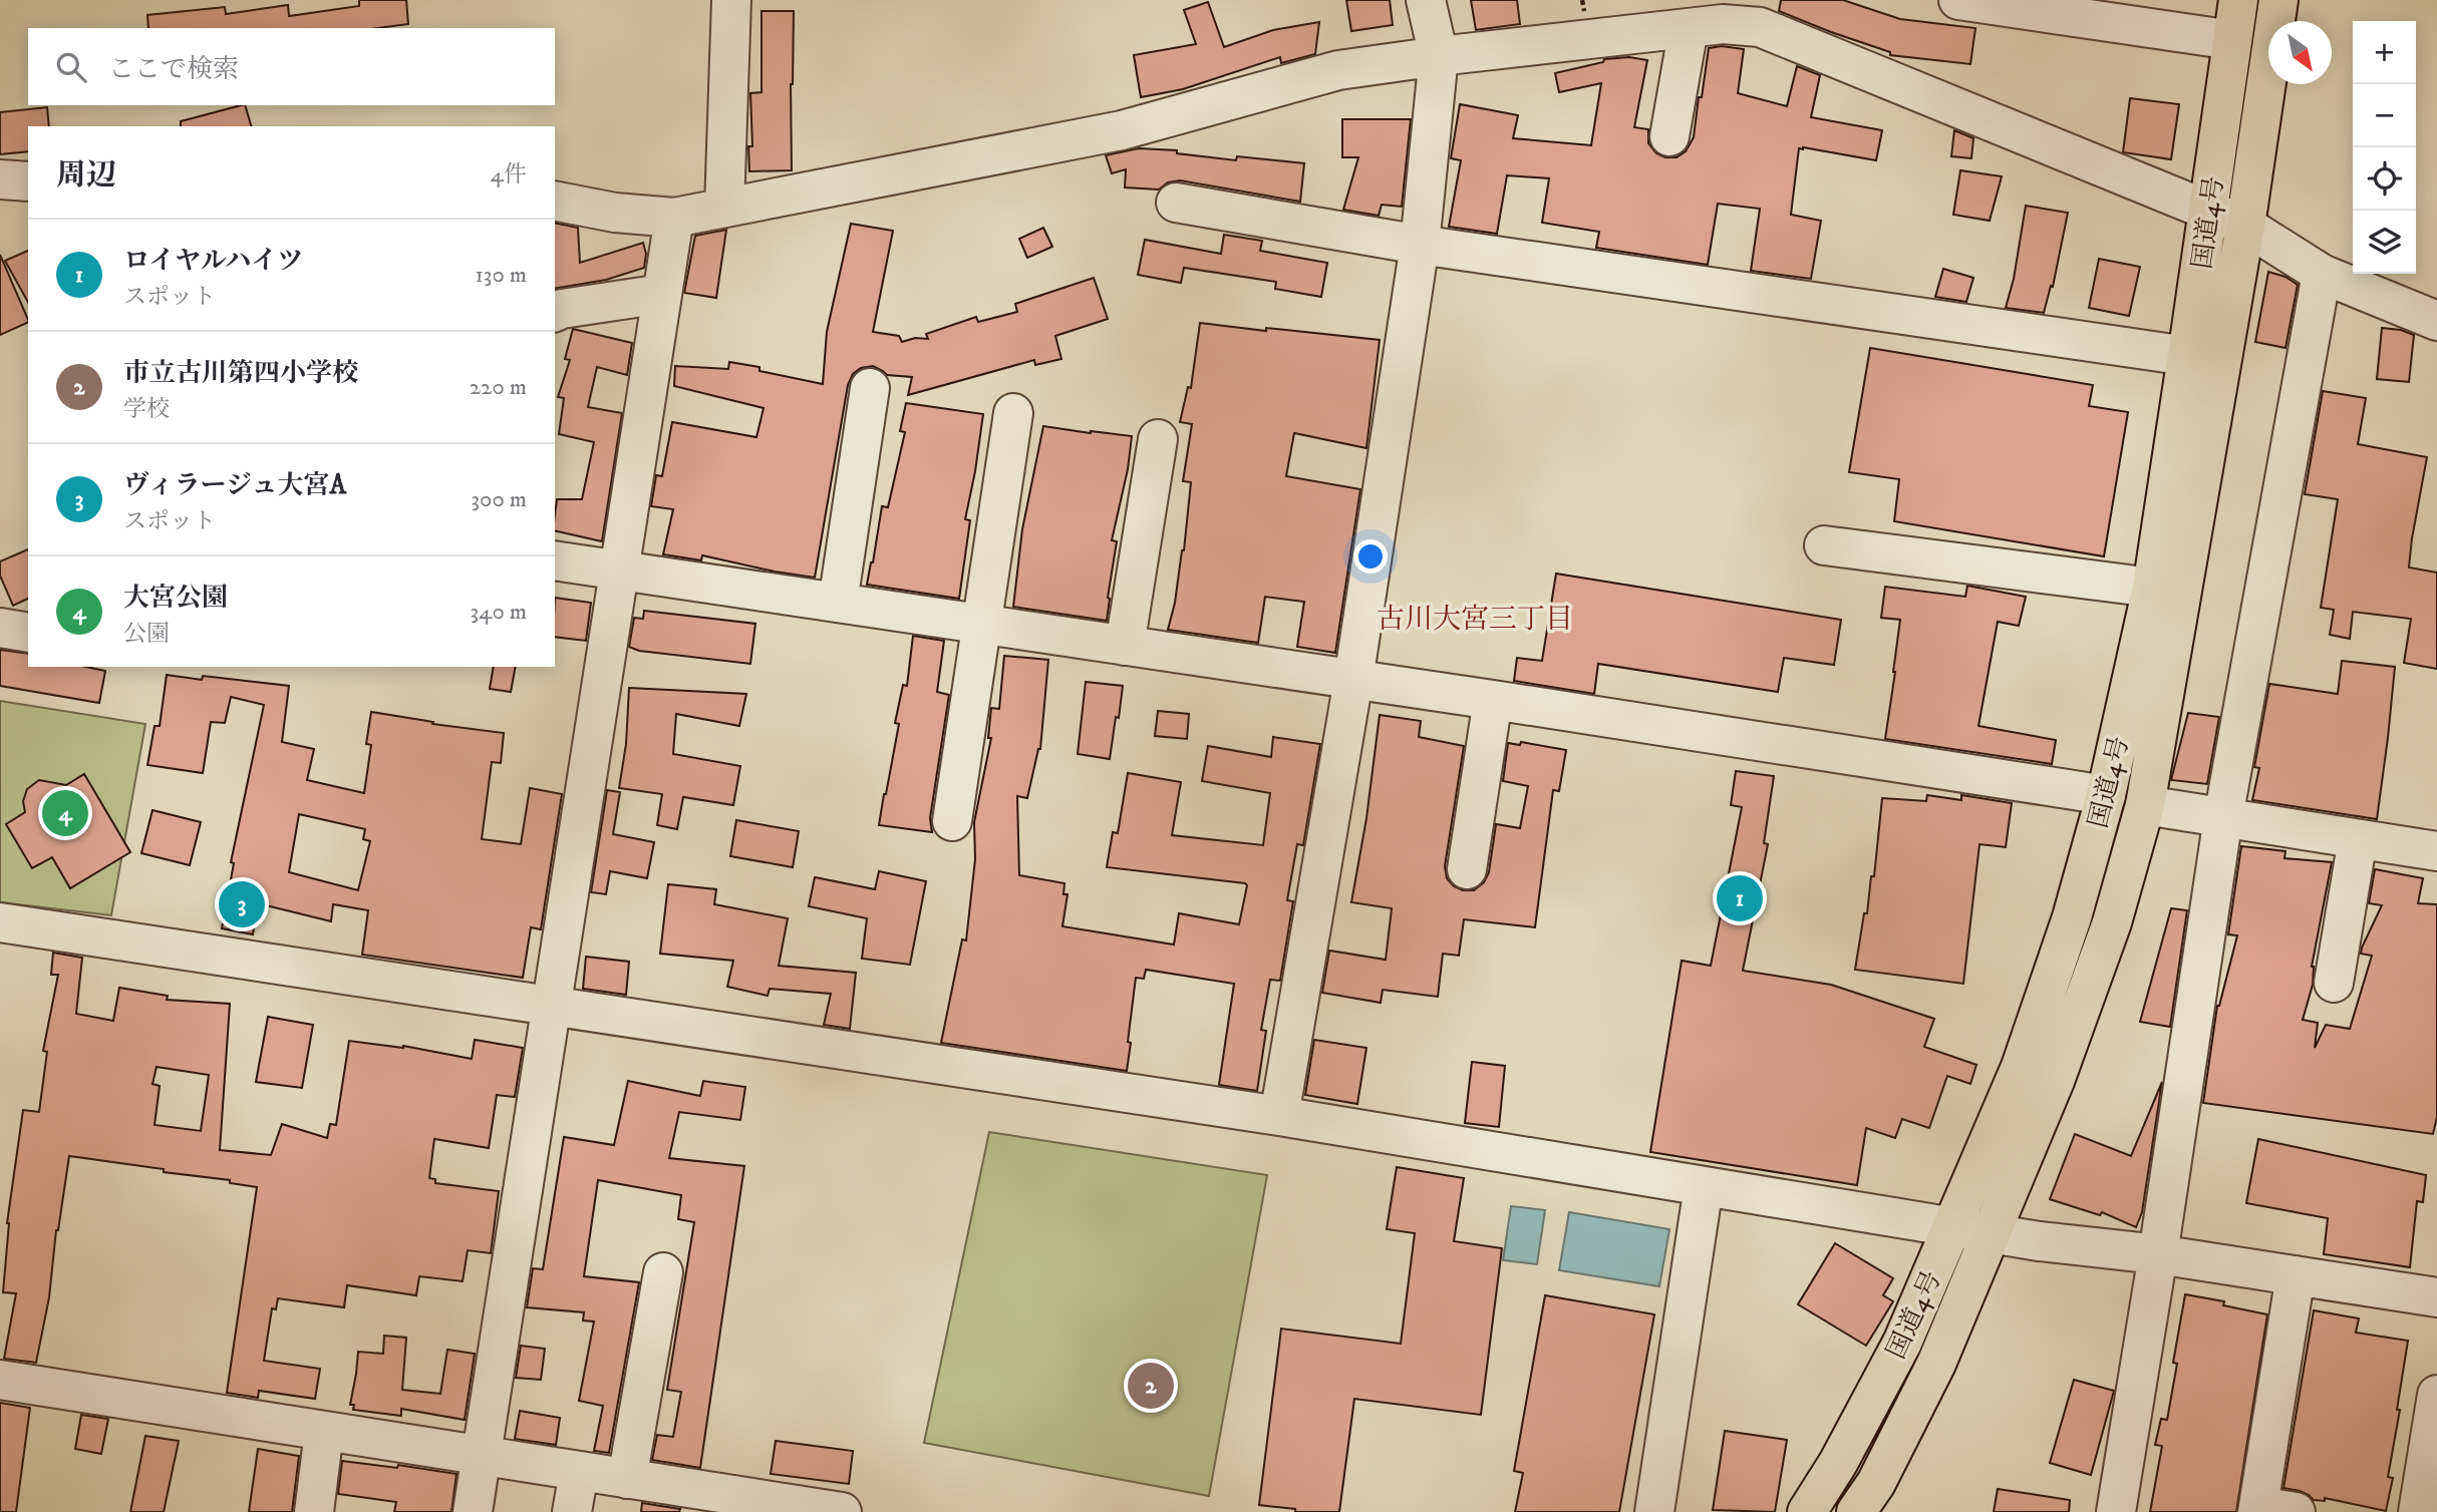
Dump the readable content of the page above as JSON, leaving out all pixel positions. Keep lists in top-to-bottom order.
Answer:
{
  "streets": {
    "highway": ["国道4号"]
  },
  "districts": ["古川大宮三丁目"],
  "north": "bottom right",
  "page": {
    "map_buttons": ["+", "−"],
    "search": "ここで検索",
    "heading": ["周辺", "4件"],
    "list": [
      {
        "mark": "1",
        "name": "ロイヤルハイツ",
        "note": "スポット",
        "value": "130 m"
      },
      {
        "mark": "2",
        "name": "市立古川第四小学校",
        "note": "学校",
        "value": "220 m"
      },
      {
        "mark": "3",
        "name": "ヴィラージュ大宮A",
        "note": "スポット",
        "value": "300 m"
      },
      {
        "mark": "4",
        "name": "大宮公園",
        "note": "公園",
        "value": "340 m"
      }
    ],
    "pins": [
      "4",
      "1",
      "3",
      "2"
    ]
  }
}
